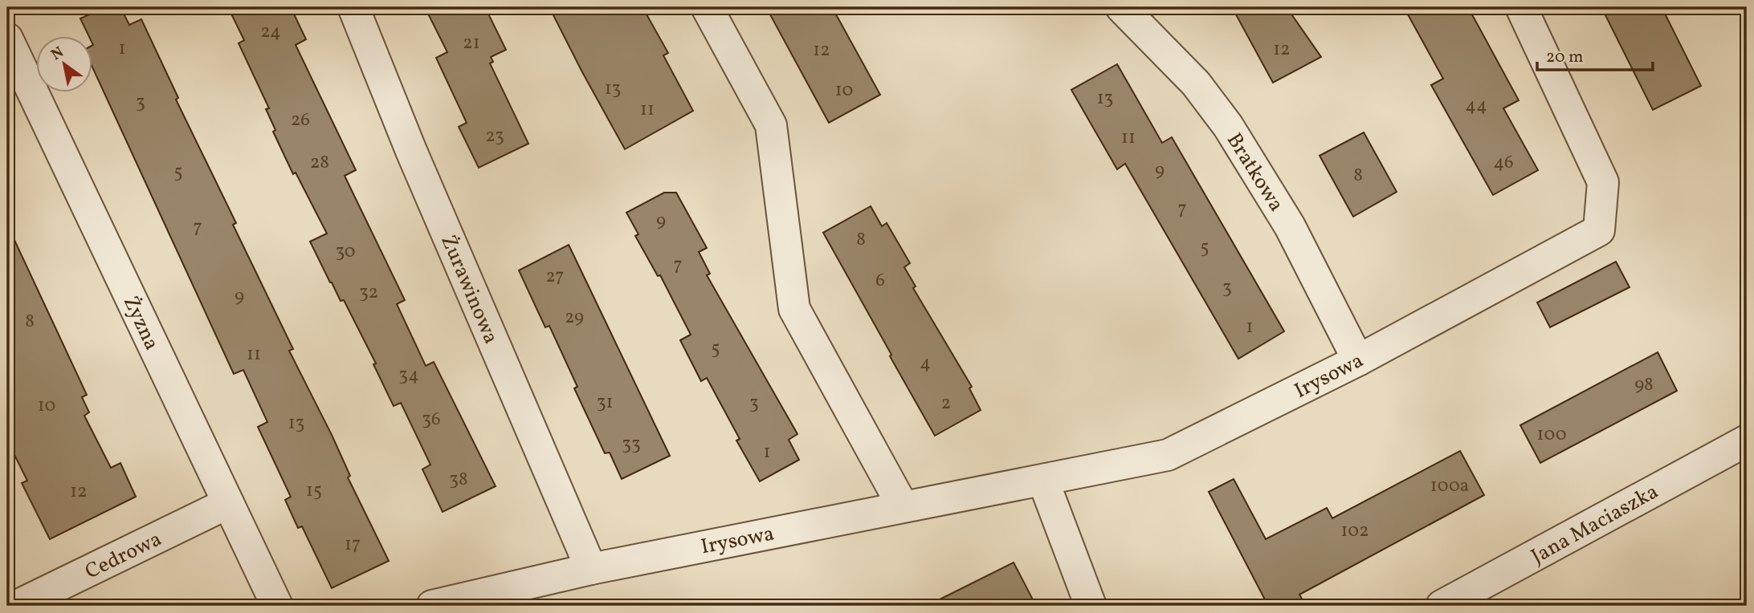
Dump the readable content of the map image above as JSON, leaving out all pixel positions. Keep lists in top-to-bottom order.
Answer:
{
  "streets": {
    "street": [
      "Bratkowa",
      "Żurawinowa",
      "Żyzna",
      "Irysowa",
      "Jana Maciaszka",
      "Cedrowa"
    ]
  },
  "crossings": [
    ["Bratkowa", "Irysowa"],
    ["Żurawinowa", "Irysowa"],
    ["Żyzna", "Cedrowa"]
  ],
  "house_numbers": [
    "24",
    "21",
    "1",
    "12",
    "12",
    "13",
    "10",
    "13",
    "3",
    "44",
    "11",
    "26",
    "23",
    "11",
    "28",
    "46",
    "9",
    "5",
    "8",
    "7",
    "9",
    "7",
    "8",
    "5",
    "30",
    "7",
    "27",
    "6",
    "3",
    "32",
    "9",
    "29",
    "8",
    "1",
    "5",
    "11",
    "4",
    "34",
    "98",
    "31",
    "3",
    "2",
    "10",
    "36",
    "13",
    "100",
    "33",
    "1",
    "38",
    "100a",
    "15",
    "12",
    "102",
    "17"
  ],
  "scale_bar": "20 m",
  "north": "top left"
}
